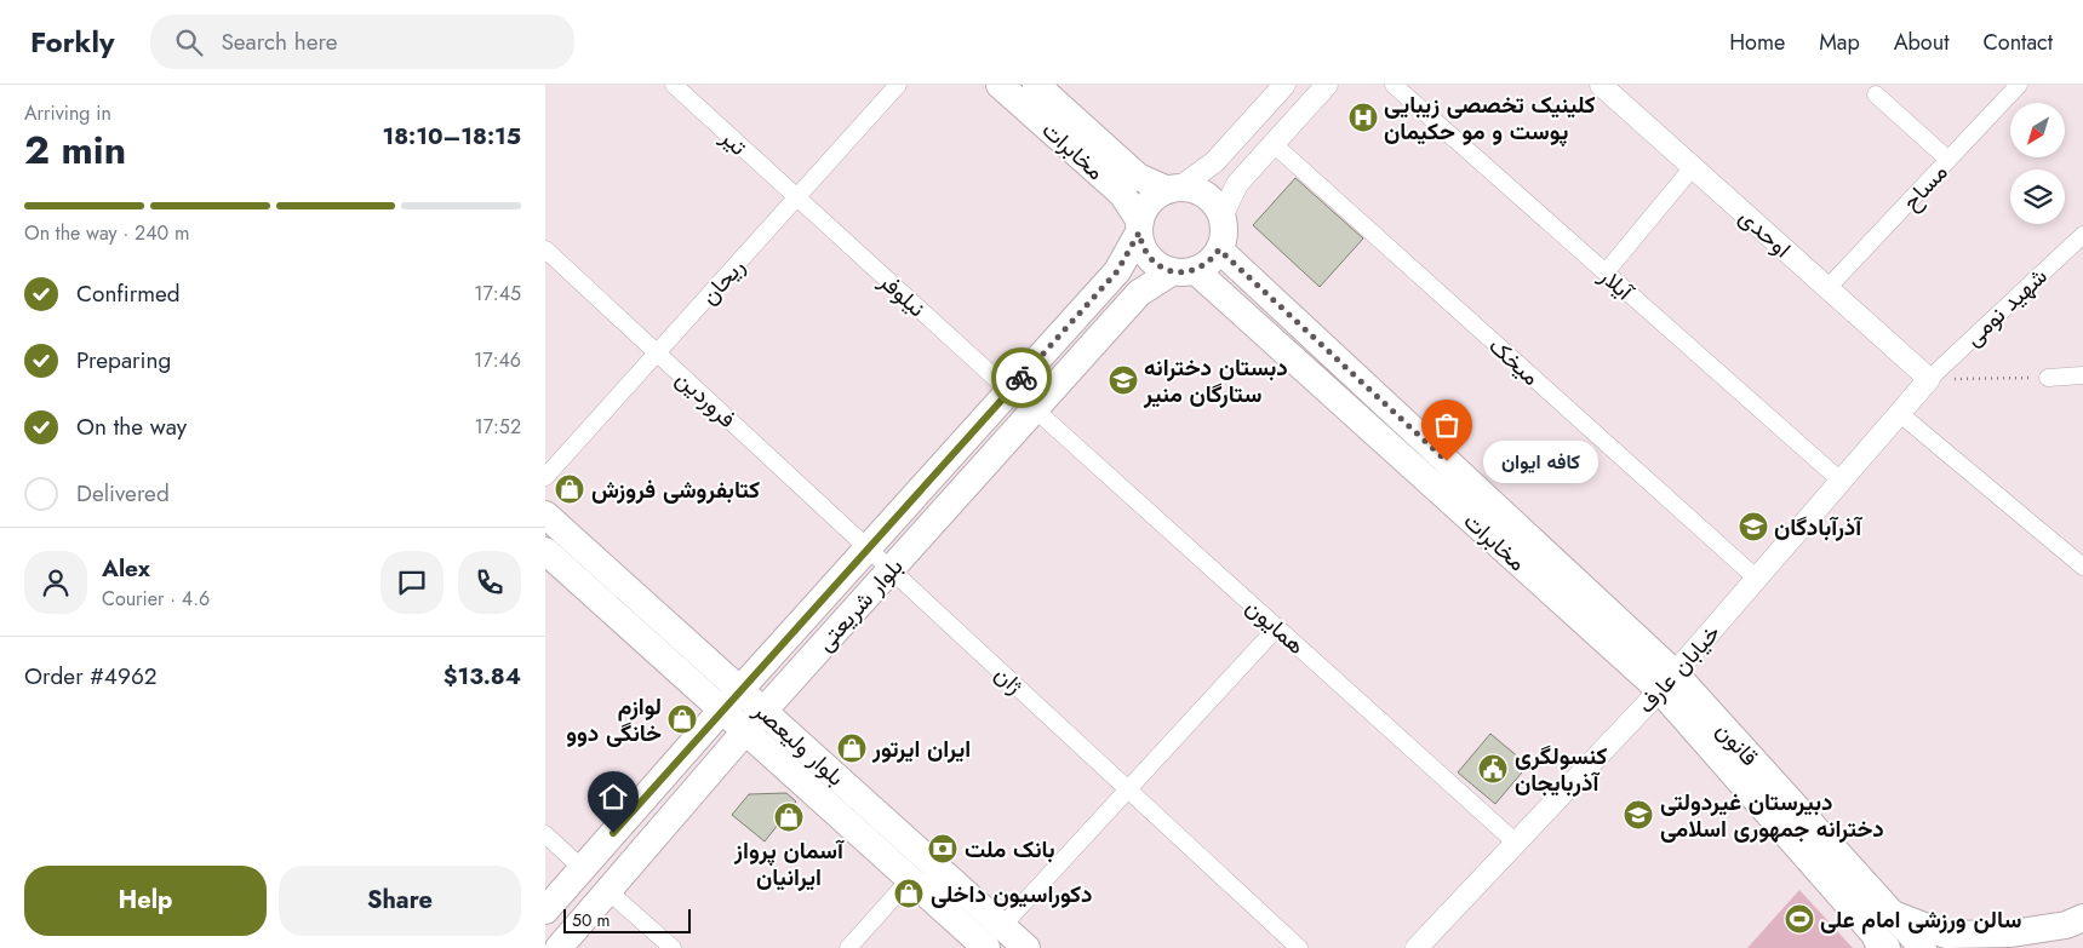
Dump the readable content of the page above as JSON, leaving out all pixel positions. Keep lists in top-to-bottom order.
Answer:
{
  "streets": {
    "main road": [
      "مخابرات",
      "بلوار شریعتى",
      "بلوار ولیعصر",
      "قانون"
    ],
    "street": [
      "تیر",
      "مساح",
      "اوحدی",
      "ریحان",
      "آیلار",
      "نیلوفر",
      "شهید نومی",
      "میخک",
      "فروردین",
      "همایون",
      "خیابان عارف",
      "ژان"
    ]
  },
  "crossings": [
    ["تیر", "ریحان"],
    ["تیر", "نیلوفر"],
    ["مخابرات", "بلوار شریعتى"],
    ["مخابرات", "خیابان عارف"],
    ["مخابرات", "قانون"],
    ["مساح", "اوحدی"],
    ["اوحدی", "شهید نومی"],
    ["اوحدی", "خیابان عارف"],
    ["ریحان", "نیلوفر"],
    ["ریحان", "فروردین"],
    ["آیلار", "خیابان عارف"],
    ["نیلوفر", "بلوار شریعتى"],
    ["شهید نومی", "خیابان عارف"],
    ["میخک", "خیابان عارف"],
    ["فروردین", "بلوار شریعتى"],
    ["فروردین", "ژان"],
    ["بلوار شریعتى", "همایون"],
    ["بلوار شریعتى", "ژان"],
    ["بلوار شریعتى", "بلوار ولیعصر"],
    ["همایون", "خیابان عارف"],
    ["خیابان عارف", "قانون"]
  ],
  "places": {
    "hospital": ["کلینیک تخصصی زیبایی پوست و مو حکیمان"],
    "school or university": ["دبستان دخترانه ستارگان منیر", "آذرآبادگان", "دبیرستان غیردولتی دخترانه جمهوری اسلامی"],
    "other": ["کافه ایوان"],
    "shop": [
      "کتابفروشی فروزش",
      "لوازم خانگی دوو",
      "ایران ایرتور",
      "آسمان پرواز ایرانیان",
      "دکوراسیون داخلی"
    ],
    "public building": ["کنسولگری آذربایجان"],
    "bank": ["بانک ملت"],
    "sports": ["سالن ورزشی امام علی"]
  },
  "scale_bar": "50 m",
  "north": "bottom left",
  "page": {
    "header": "Forkly",
    "search": "Search here",
    "nav": [
      "Home",
      "Map",
      "About",
      "Contact"
    ],
    "heading": ["2 min", "Arriving in", "18:10–18:15"],
    "panel": [
      "Alex",
      "Courier · 4.6",
      "Order #4962",
      "$13.84"
    ],
    "bar": "On the way · 240 m",
    "list": [
      ["Confirmed", "17:45"],
      ["Preparing", "17:46"],
      ["On the way", "17:52"],
      "Delivered"
    ],
    "bubble": "کافه ایوان",
    "buttons": ["Help", "Share"],
    "scale": "50 m"
  }
}
